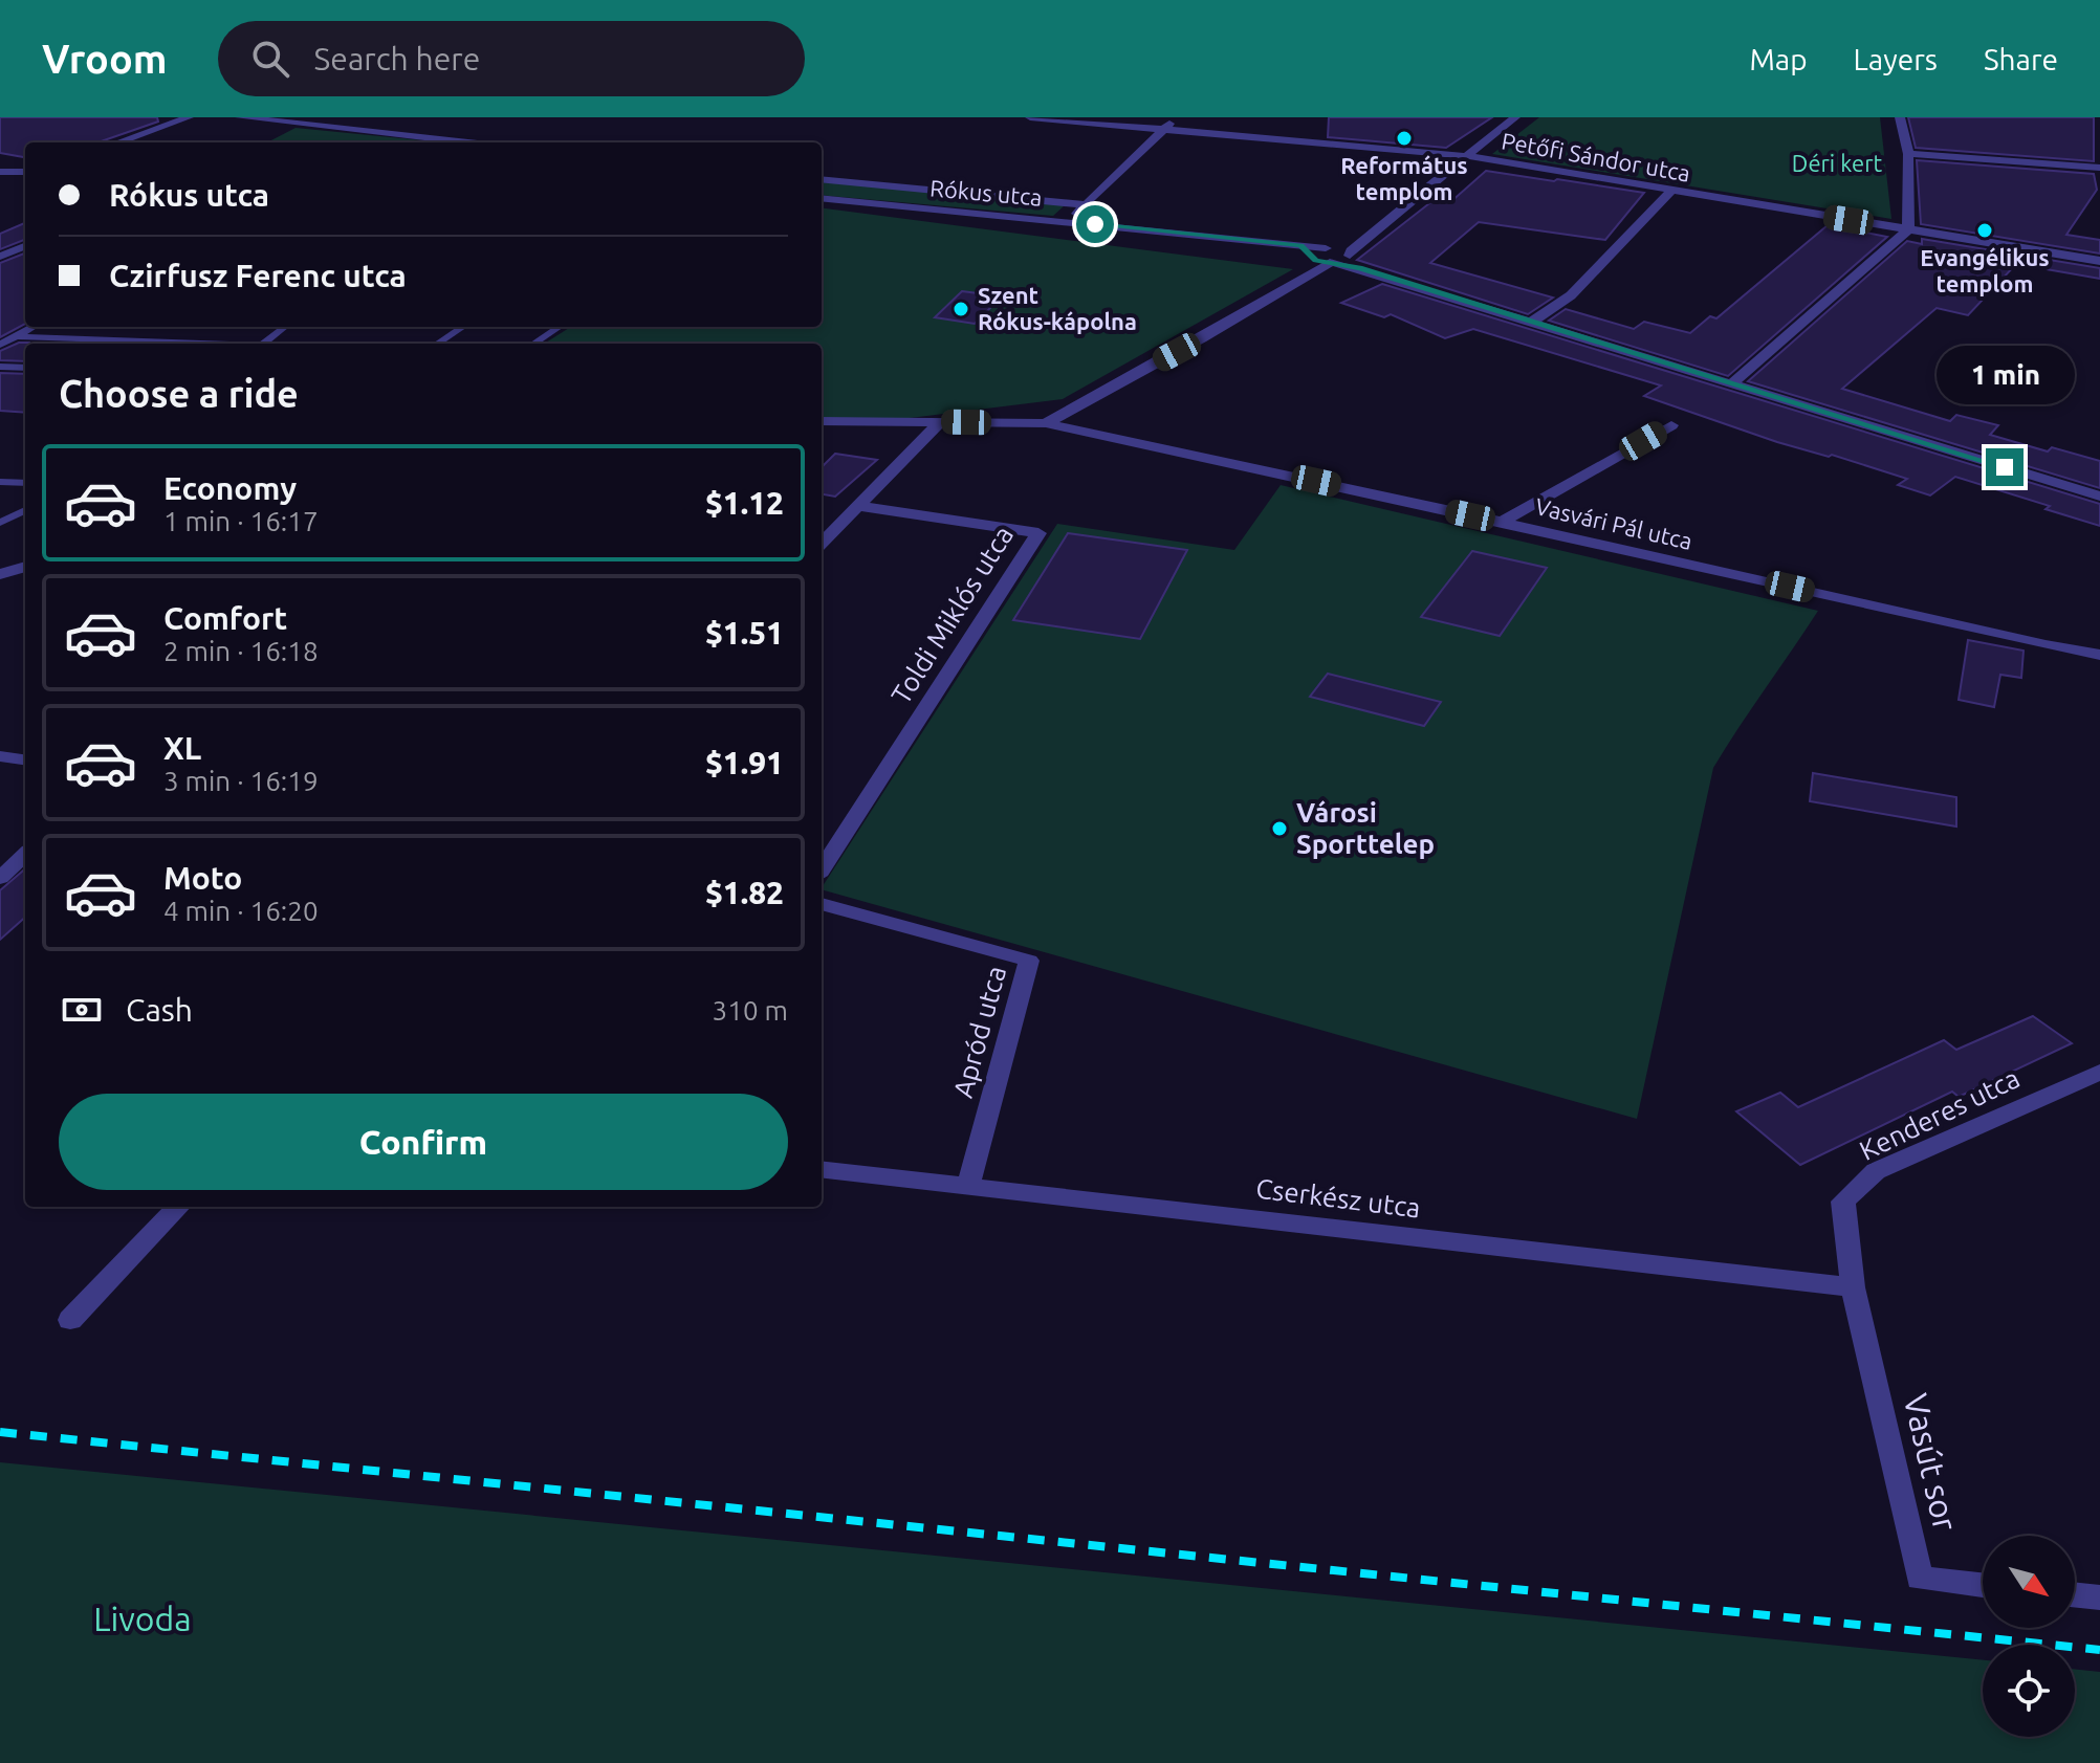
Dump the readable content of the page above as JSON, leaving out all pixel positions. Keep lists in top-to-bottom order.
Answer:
{
  "streets": {
    "street": [
      "Petőfi Sándor utca",
      "Rókus utca",
      "Vasvári Pál utca",
      "Toldi Miklós utca",
      "Apród utca",
      "Kenderes utca",
      "Cserkész utca",
      "Vasút sor"
    ]
  },
  "crossings": [
    ["Apród utca", "Cserkész utca"],
    ["Kenderes utca", "Cserkész utca"],
    ["Kenderes utca", "Vasút sor"],
    ["Cserkész utca", "Vasút sor"]
  ],
  "parks": ["Déri kert", "Livoda"],
  "places": [
    "Református templom",
    "Evangélikus templom",
    "Szent Rókus-kápolna",
    "Városi Sporttelep"
  ],
  "north": "bottom right",
  "page": {
    "header": "Vroom",
    "search": "Search here",
    "nav": ["Map", "Layers", "Share"],
    "banner": ["Rókus utca", "Czirfusz Ferenc utca"],
    "heading": "Choose a ride",
    "bubble": "1 min",
    "list": [
      {
        "name": "Economy",
        "note": "1 min · 16:17",
        "value": "$1.12"
      },
      {
        "name": "Comfort",
        "note": "2 min · 16:18",
        "value": "$1.51"
      },
      {
        "name": "XL",
        "note": "3 min · 16:19",
        "value": "$1.91"
      },
      {
        "name": "Moto",
        "note": "4 min · 16:20",
        "value": "$1.82"
      }
    ],
    "pay": ["Cash", "310 m"],
    "buttons": "Confirm"
  }
}
